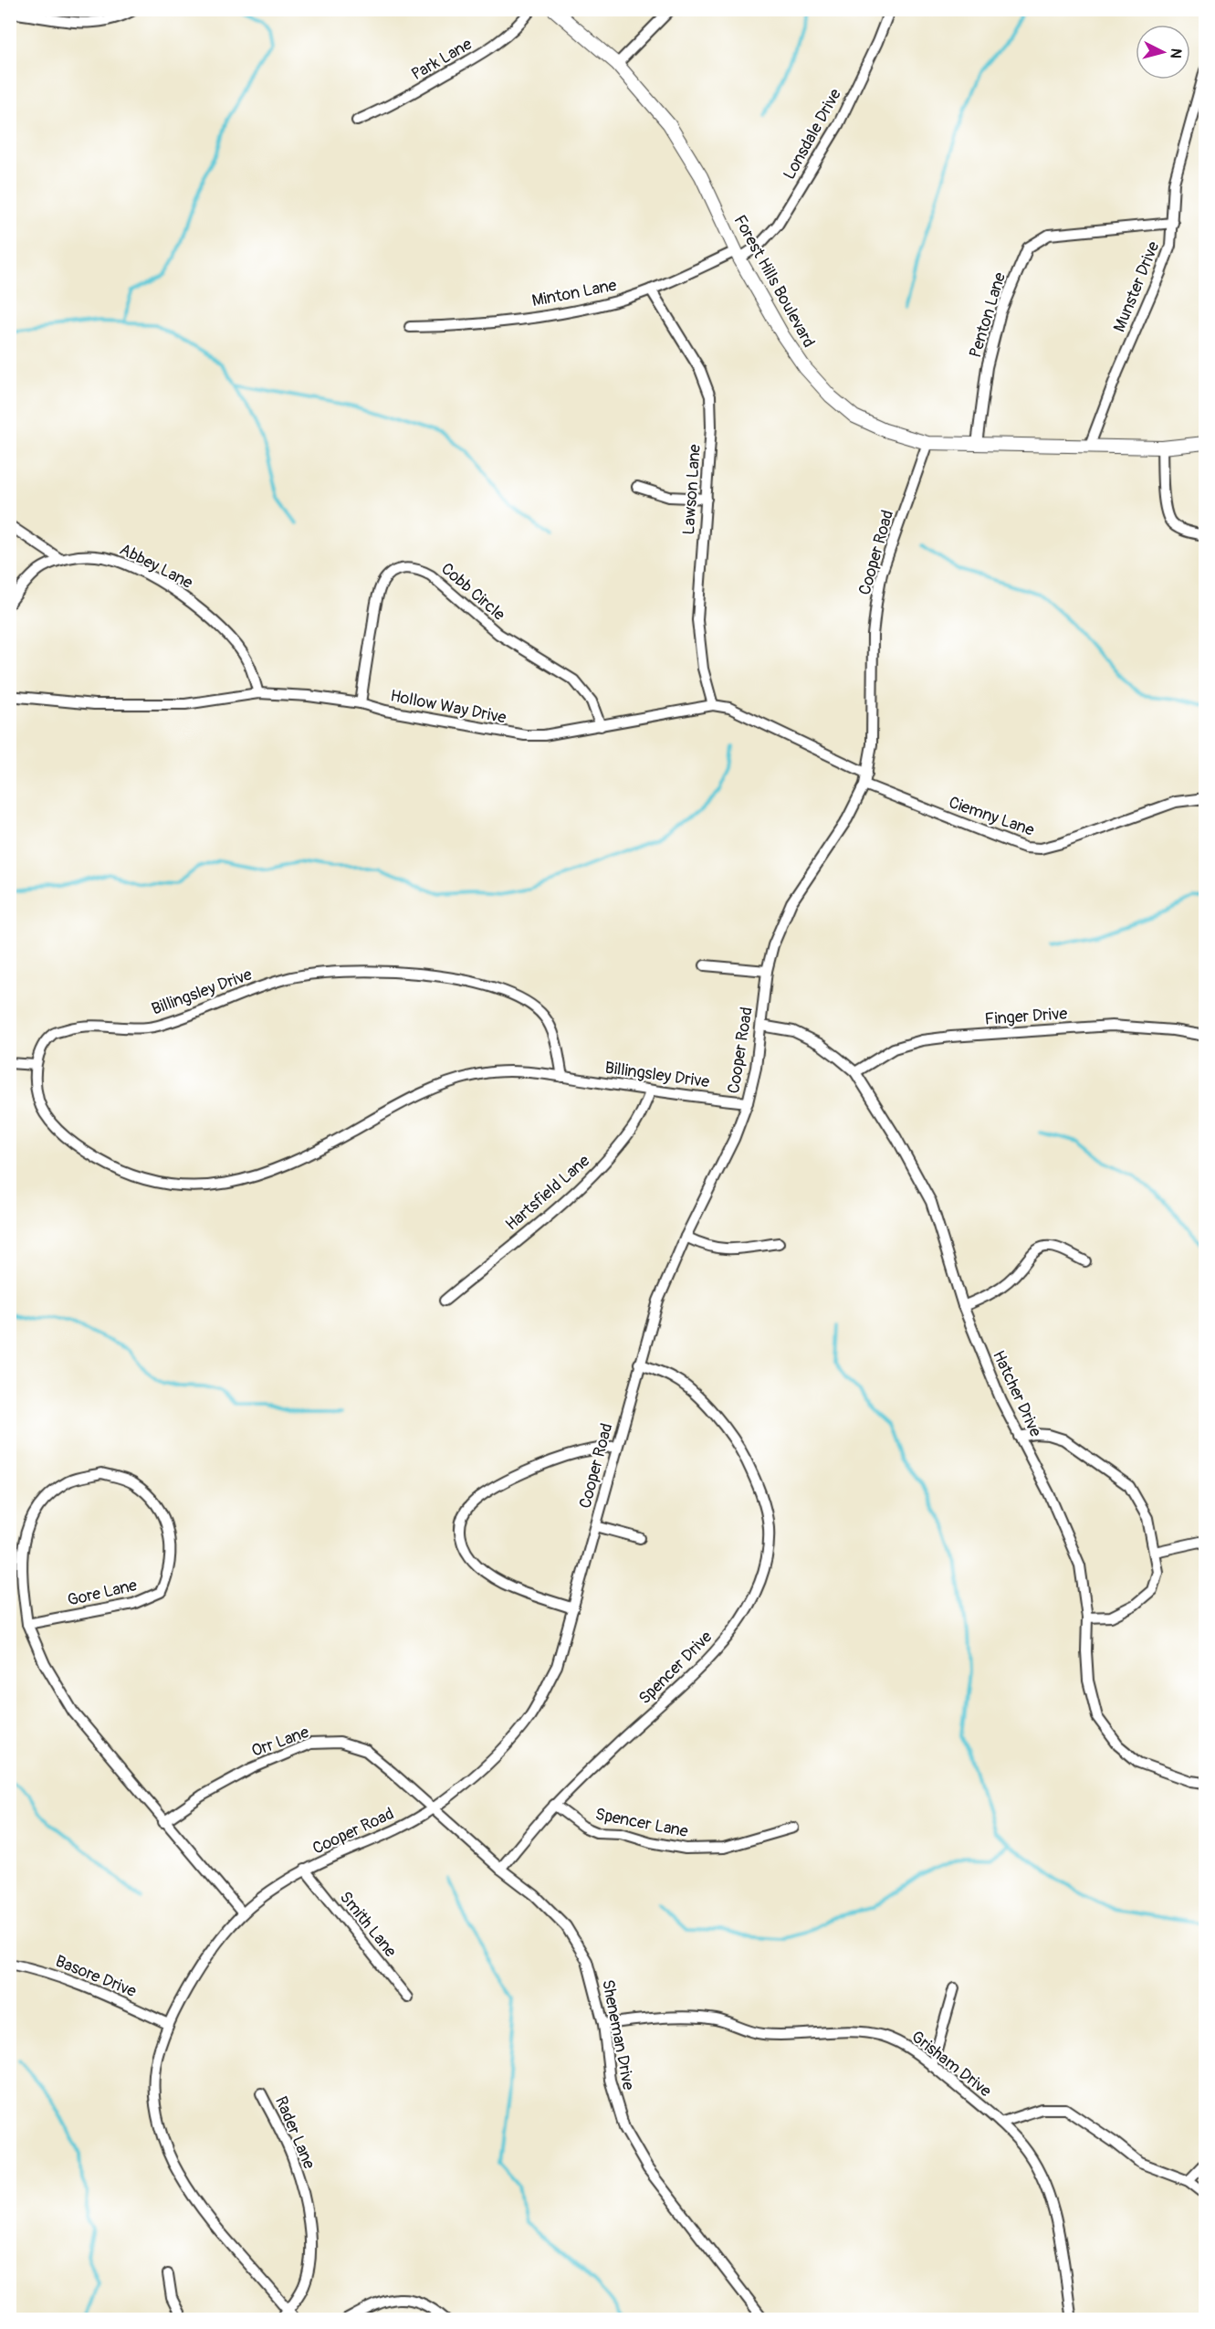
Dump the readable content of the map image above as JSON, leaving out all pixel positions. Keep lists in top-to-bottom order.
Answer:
{
  "streets": {
    "main road": ["Forest Hills Boulevard"],
    "street": [
      "Park Lane",
      "Lonsdale Drive",
      "Munster Drive",
      "Minton Lane",
      "Penton Lane",
      "Lawson Lane",
      "Cooper Road",
      "Abbey Lane",
      "Cobb Circle",
      "Hollow Way Drive",
      "Ciemny Lane",
      "Billingsley Drive",
      "Finger Drive",
      "Hartsfield Lane",
      "Hatcher Drive",
      "Gore Lane",
      "Spencer Drive",
      "Orr Lane",
      "Spencer Lane",
      "Smith Lane",
      "Basore Drive",
      "Sheneman Drive",
      "Grisham Drive",
      "Rader Lane"
    ]
  },
  "crossings": [
    ["Lonsdale Drive", "Forest Hills Boulevard"],
    ["Lonsdale Drive", "Minton Lane"],
    ["Forest Hills Boulevard", "Munster Drive"],
    ["Forest Hills Boulevard", "Minton Lane"],
    ["Forest Hills Boulevard", "Penton Lane"],
    ["Forest Hills Boulevard", "Cooper Road"],
    ["Munster Drive", "Penton Lane"],
    ["Minton Lane", "Lawson Lane"],
    ["Lawson Lane", "Hollow Way Drive"],
    ["Cooper Road", "Hollow Way Drive"],
    ["Cooper Road", "Ciemny Lane"],
    ["Cooper Road", "Billingsley Drive"],
    ["Cooper Road", "Hatcher Drive"],
    ["Cooper Road", "Gore Lane"],
    ["Cooper Road", "Spencer Drive"],
    ["Cooper Road", "Orr Lane"],
    ["Cooper Road", "Smith Lane"],
    ["Cooper Road", "Basore Drive"],
    ["Cooper Road", "Sheneman Drive"],
    ["Cooper Road", "Rader Lane"],
    ["Abbey Lane", "Hollow Way Drive"],
    ["Cobb Circle", "Hollow Way Drive"],
    ["Billingsley Drive", "Hartsfield Lane"],
    ["Finger Drive", "Hatcher Drive"],
    ["Gore Lane", "Orr Lane"],
    ["Spencer Drive", "Spencer Lane"],
    ["Spencer Drive", "Sheneman Drive"],
    ["Orr Lane", "Sheneman Drive"],
    ["Sheneman Drive", "Grisham Drive"]
  ],
  "north": "right"
}
